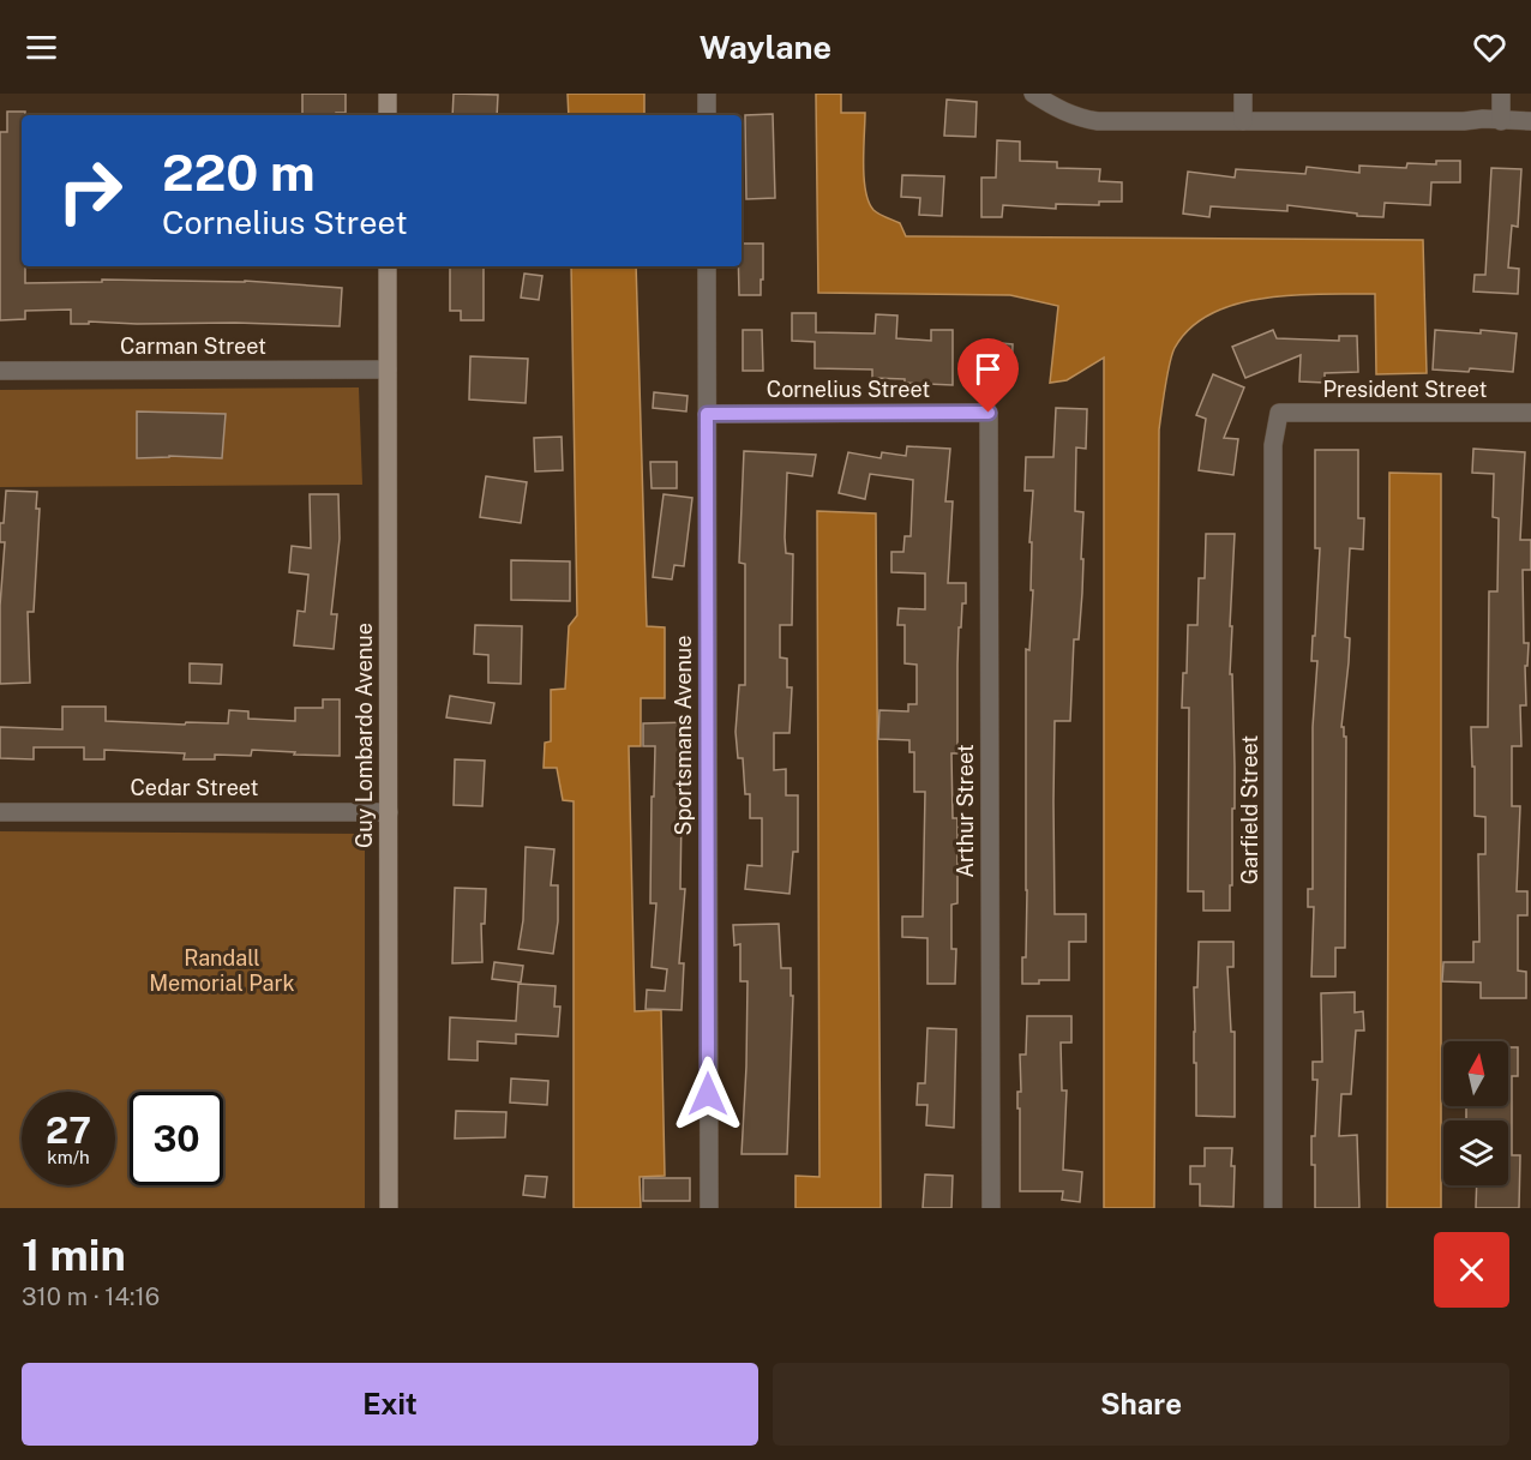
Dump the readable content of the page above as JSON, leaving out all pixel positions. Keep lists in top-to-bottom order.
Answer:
{
  "streets": {
    "street": [
      "Carman Street",
      "Cornelius Street",
      "President Street",
      "Guy Lombardo Avenue",
      "Sportsmans Avenue",
      "Cedar Street",
      "Garfield Street",
      "Arthur Street"
    ]
  },
  "crossings": [
    ["Carman Street", "Guy Lombardo Avenue"],
    ["Cornelius Street", "Sportsmans Avenue"],
    ["Cornelius Street", "Arthur Street"],
    ["President Street", "Garfield Street"],
    ["Guy Lombardo Avenue", "Cedar Street"]
  ],
  "parks": ["Randall Memorial Park"],
  "north": "top",
  "page": {
    "header": "Waylane",
    "turn": ["220 m", "Cornelius Street"],
    "speed": "27 km/h",
    "limit": "30",
    "heading": ["1 min", "310 m · 14:16"],
    "buttons": ["Exit", "Share"]
  }
}
